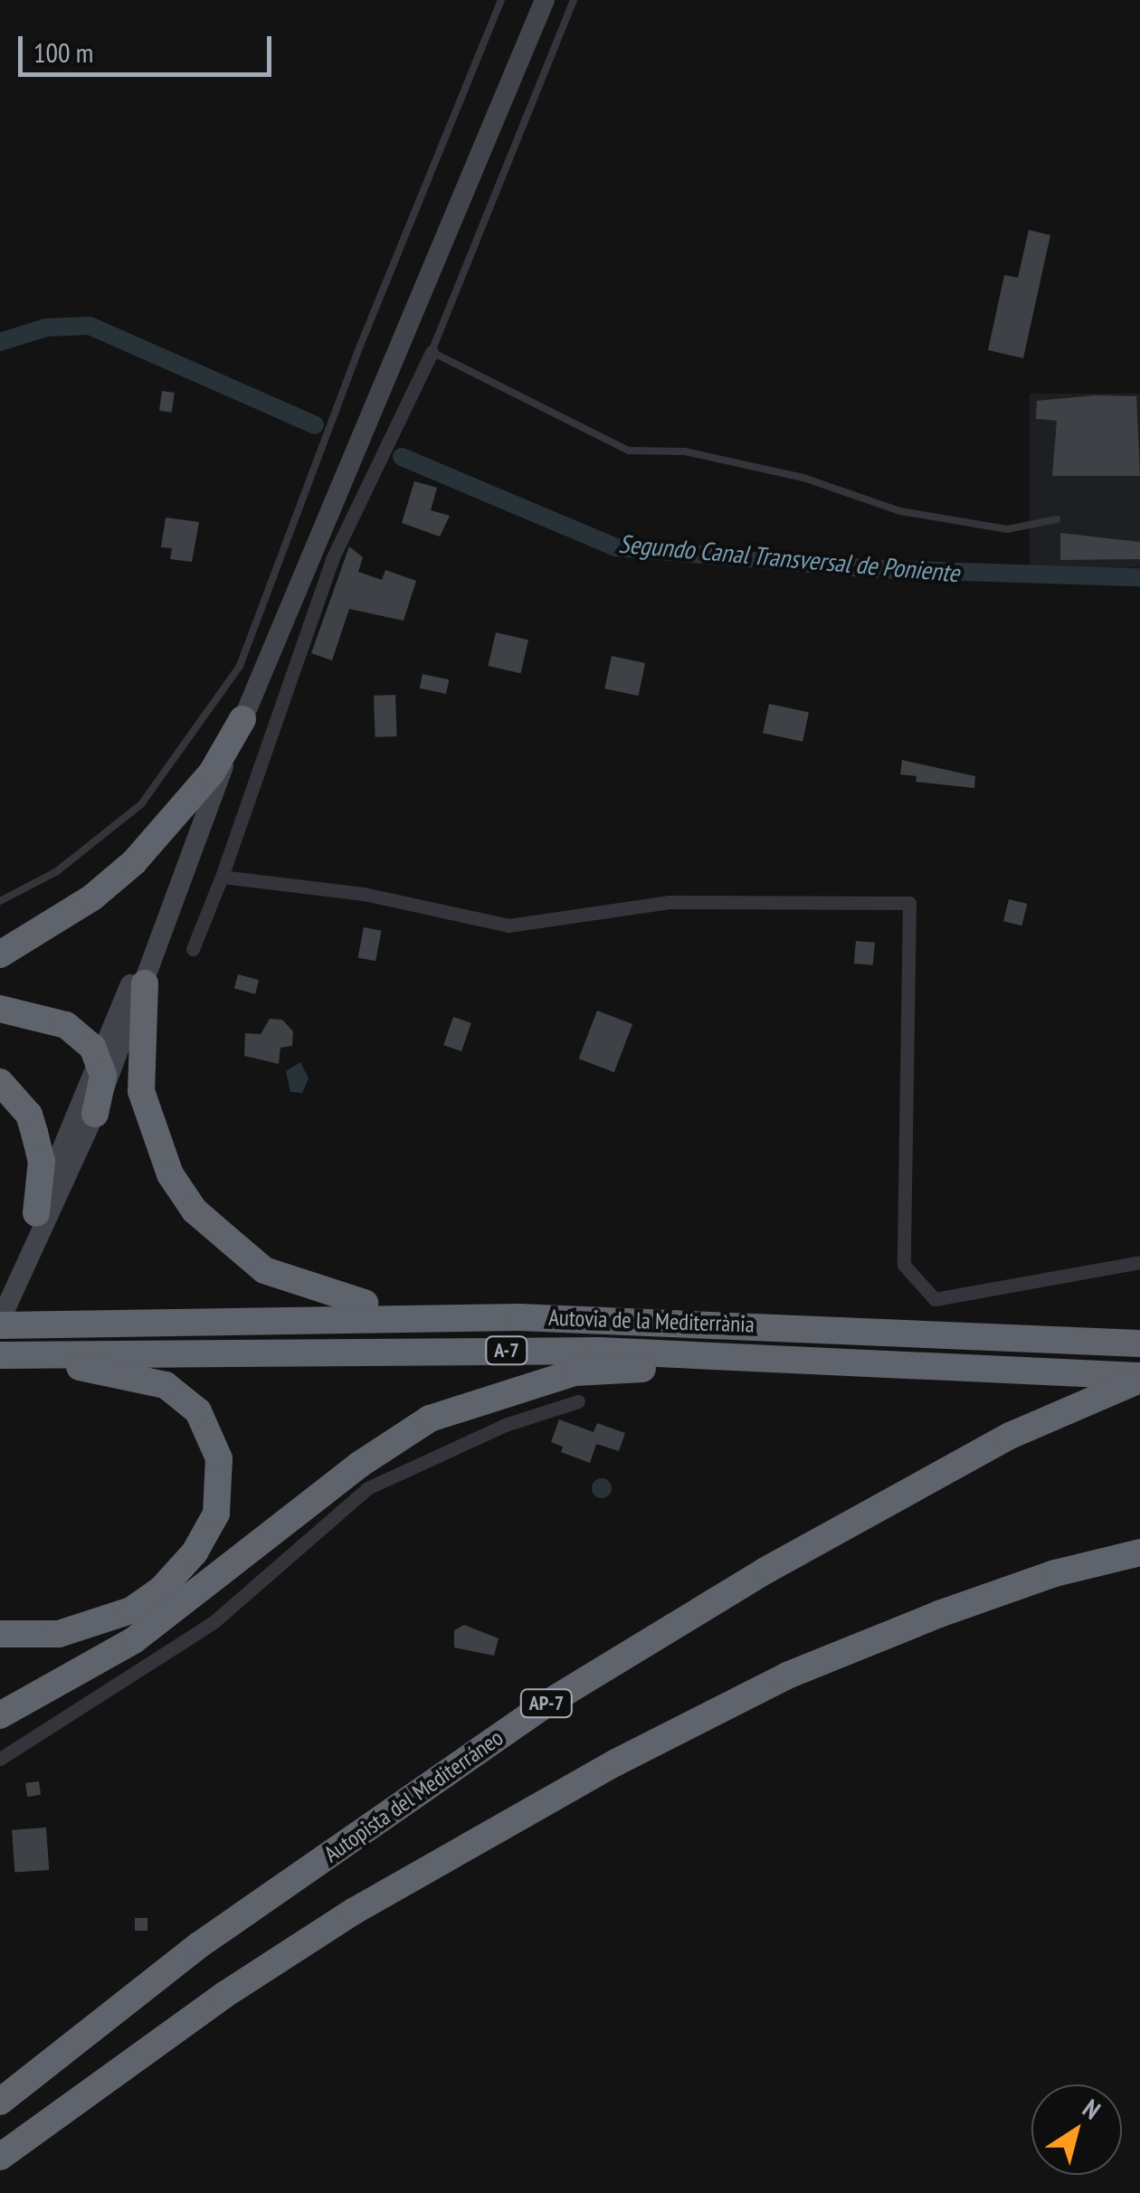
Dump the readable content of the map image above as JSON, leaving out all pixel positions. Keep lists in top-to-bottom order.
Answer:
{
  "streets": {
    "highway": [
      "Autovia de la Mediterrània",
      "A-7",
      "AP-7",
      "Autopista del Mediterráneo"
    ]
  },
  "crossings": [
    ["Autovia de la Mediterrània", "Autopista del Mediterráneo"]
  ],
  "water": ["Segundo Canal Transversal de Poniente"],
  "scale_bar": "100 m",
  "north": "top right"
}
